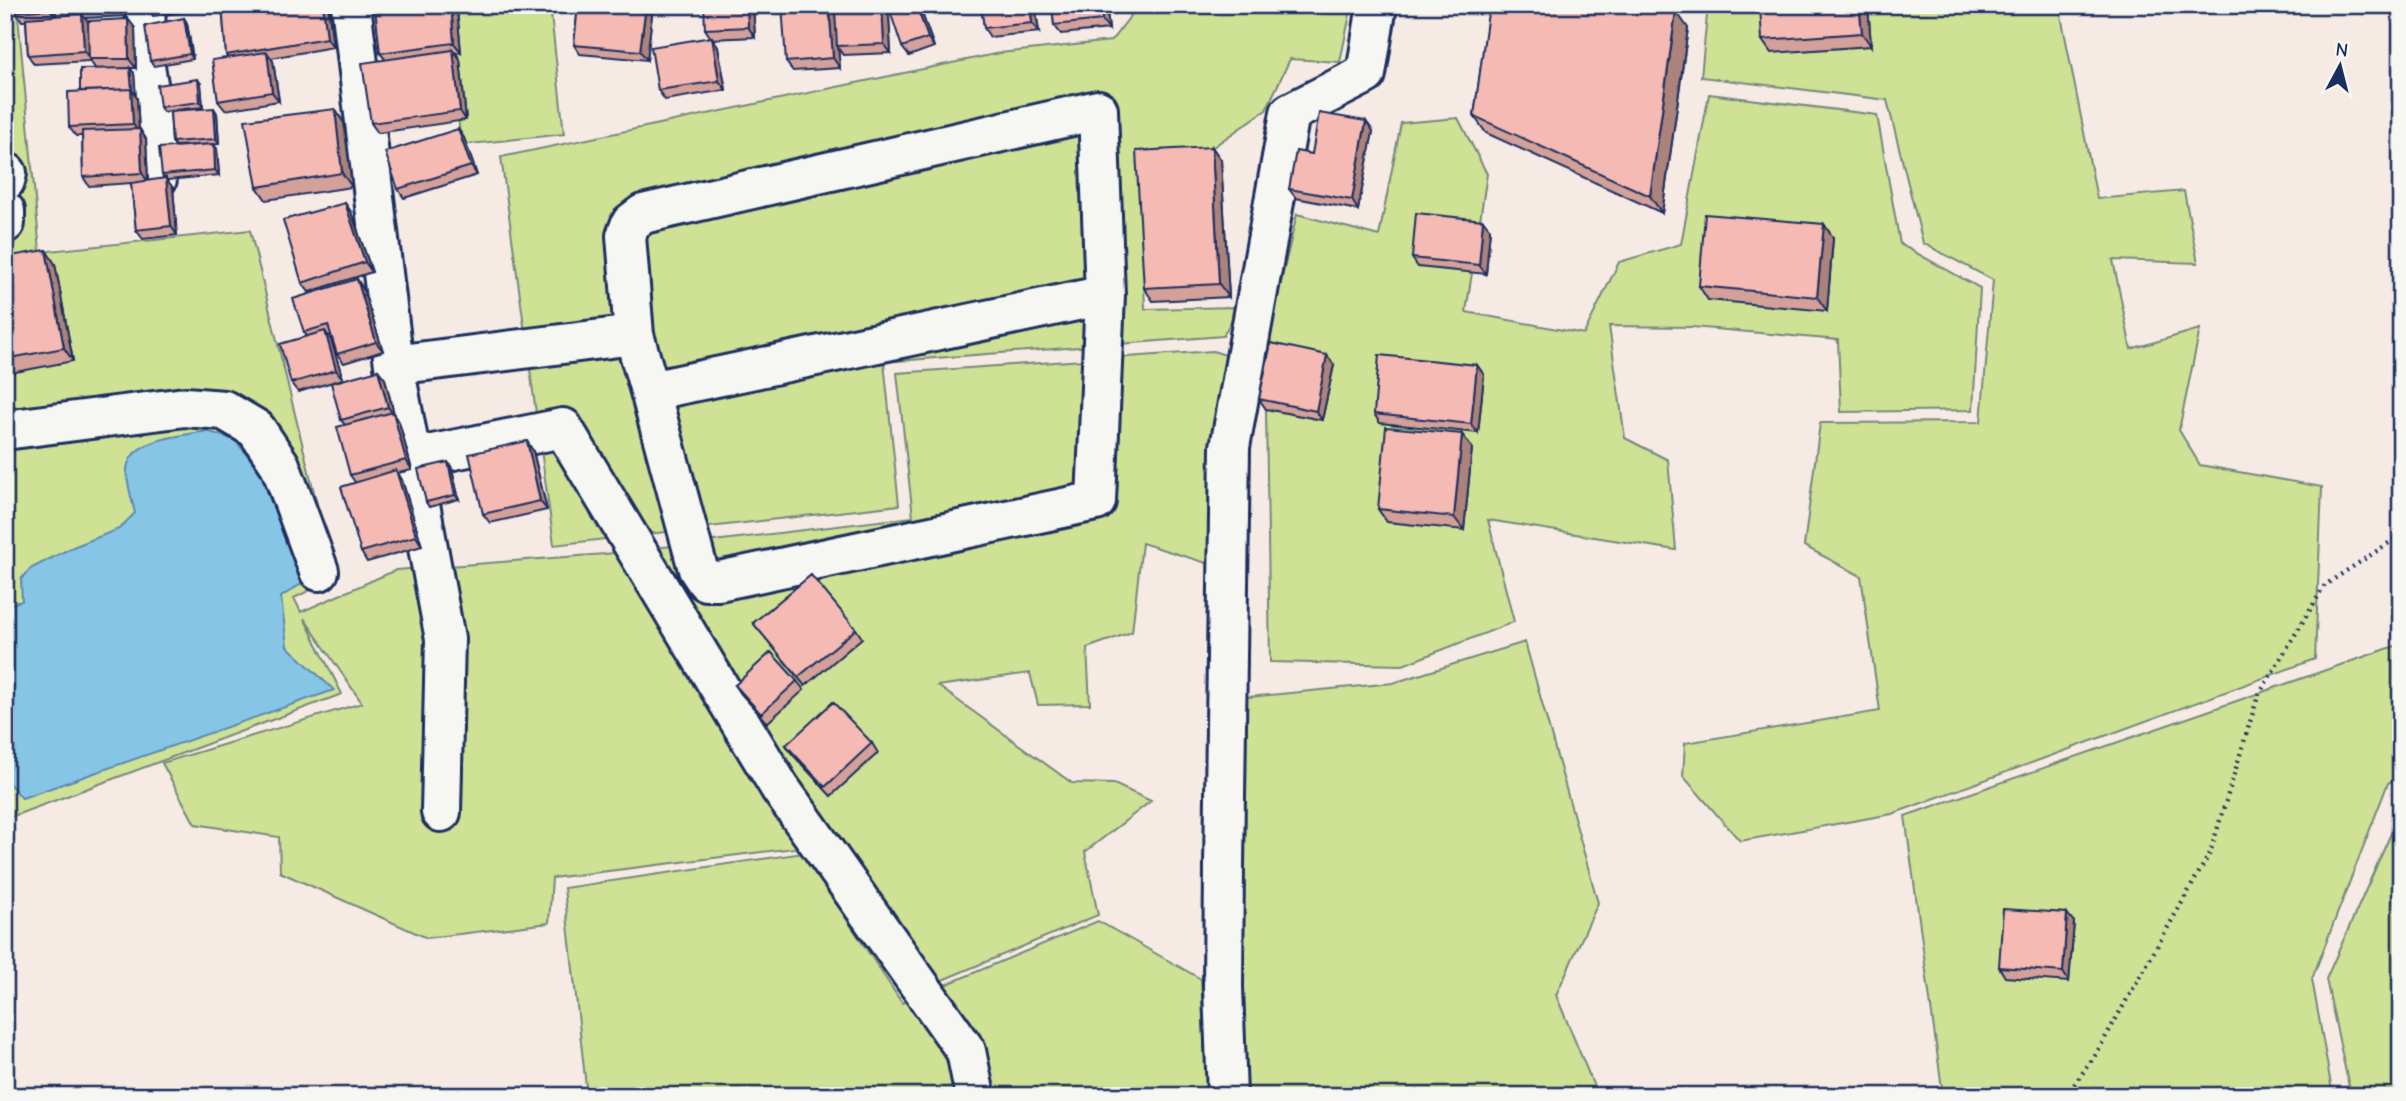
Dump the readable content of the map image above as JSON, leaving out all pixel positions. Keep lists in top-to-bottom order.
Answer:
{
  "north": "top"
}
